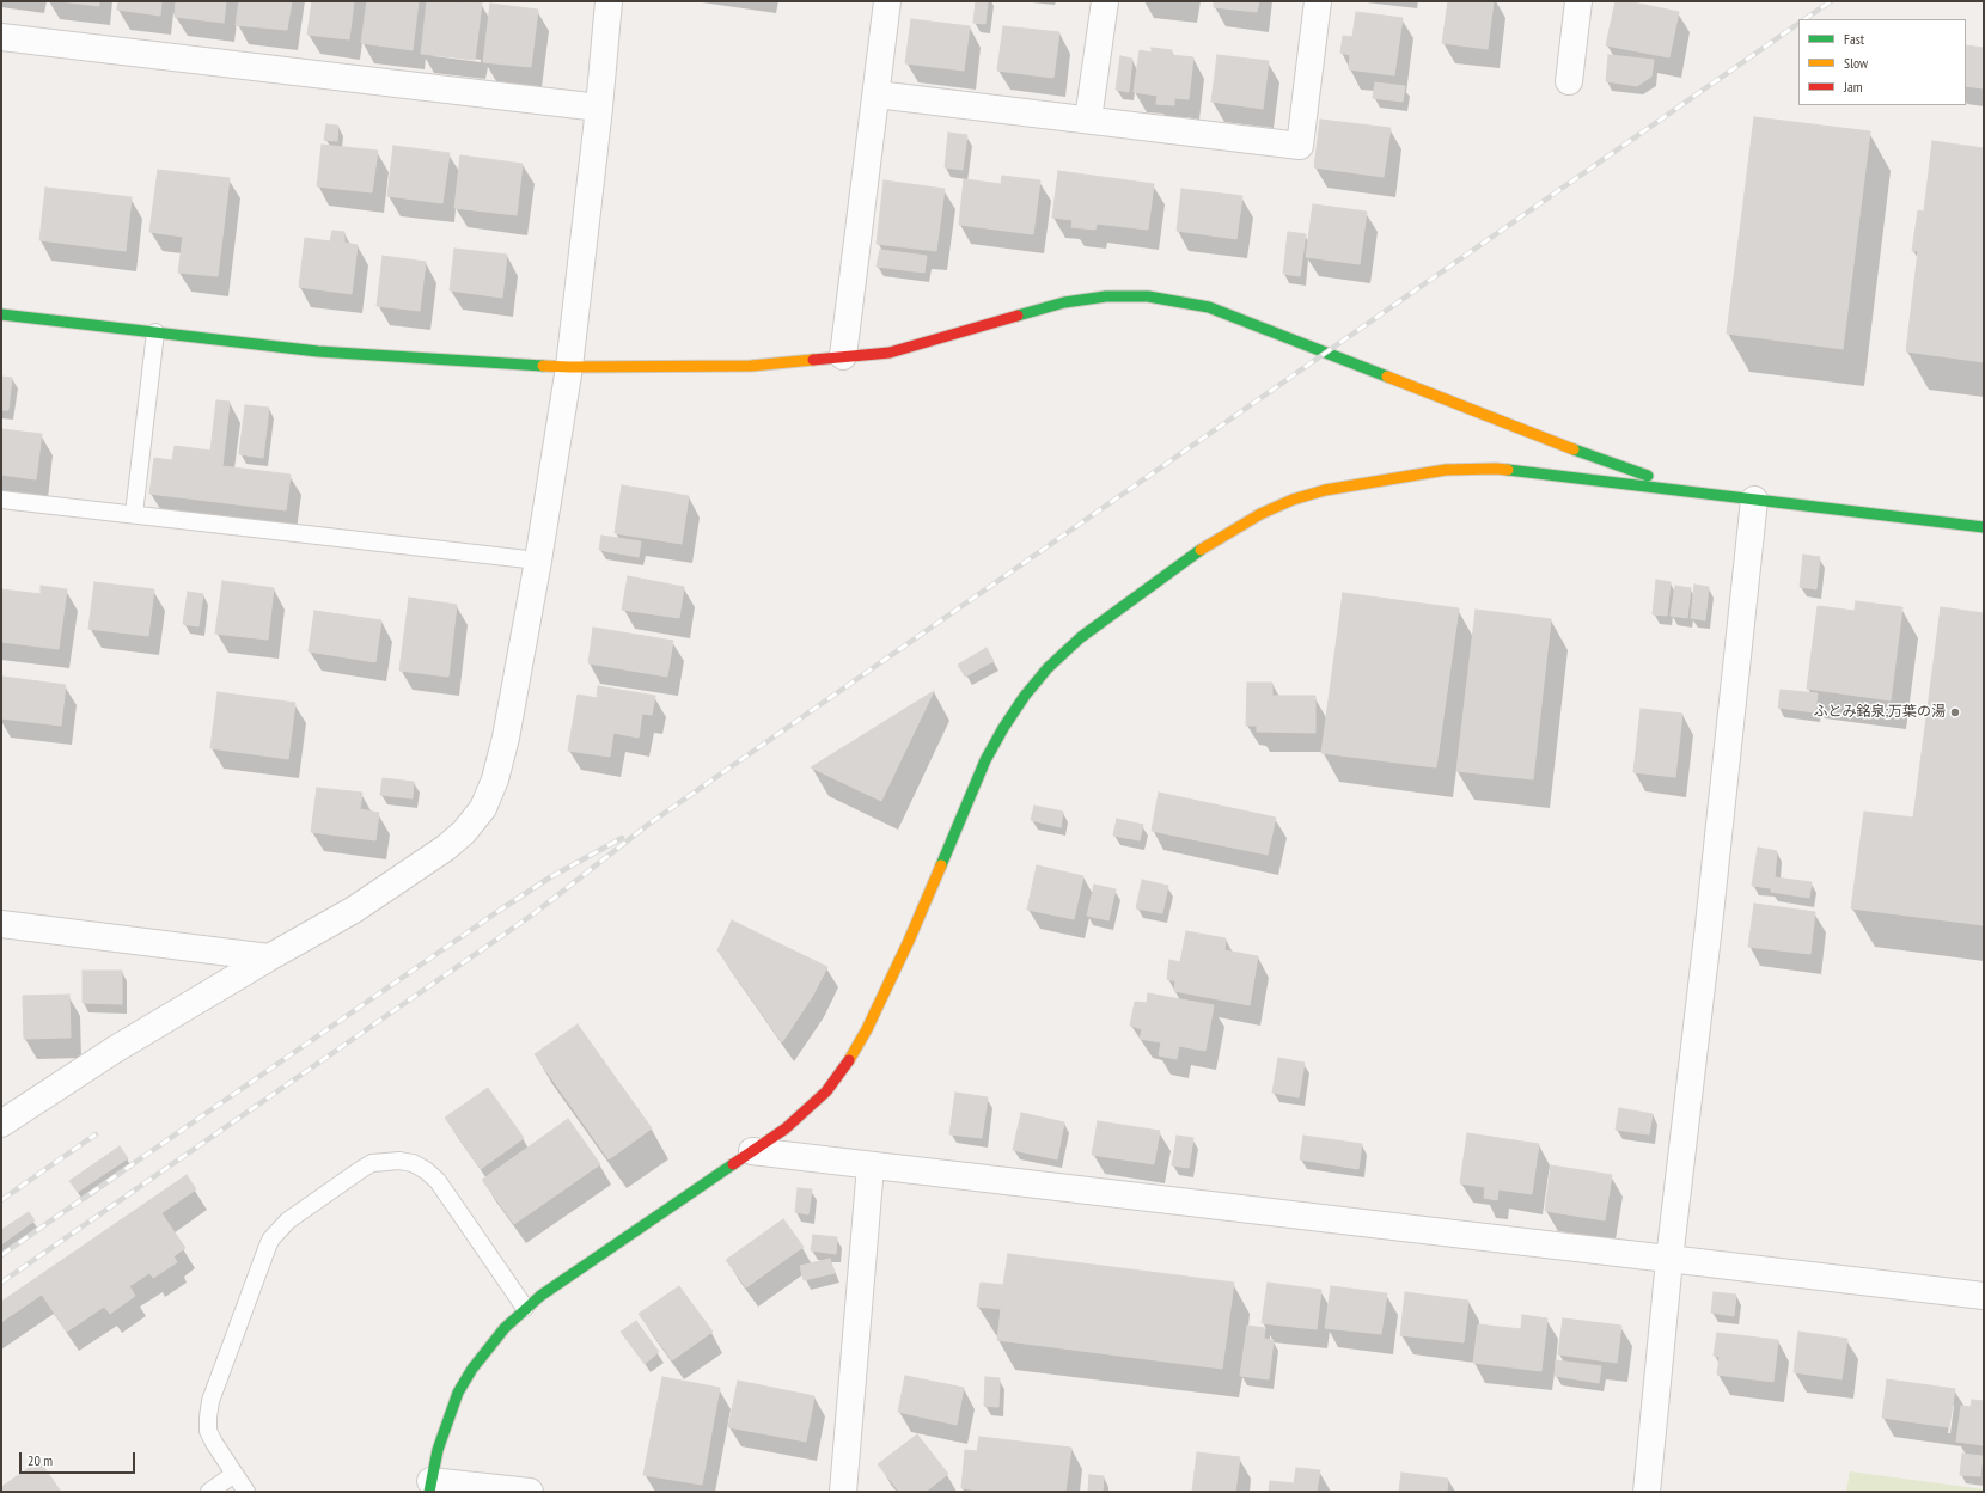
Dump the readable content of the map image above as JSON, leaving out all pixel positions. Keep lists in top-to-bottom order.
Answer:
{
  "places": ["ふとみ銘泉;万葉の湯"],
  "legend": ["Fast", "Slow", "Jam"],
  "scale_bar": "20 m"
}
